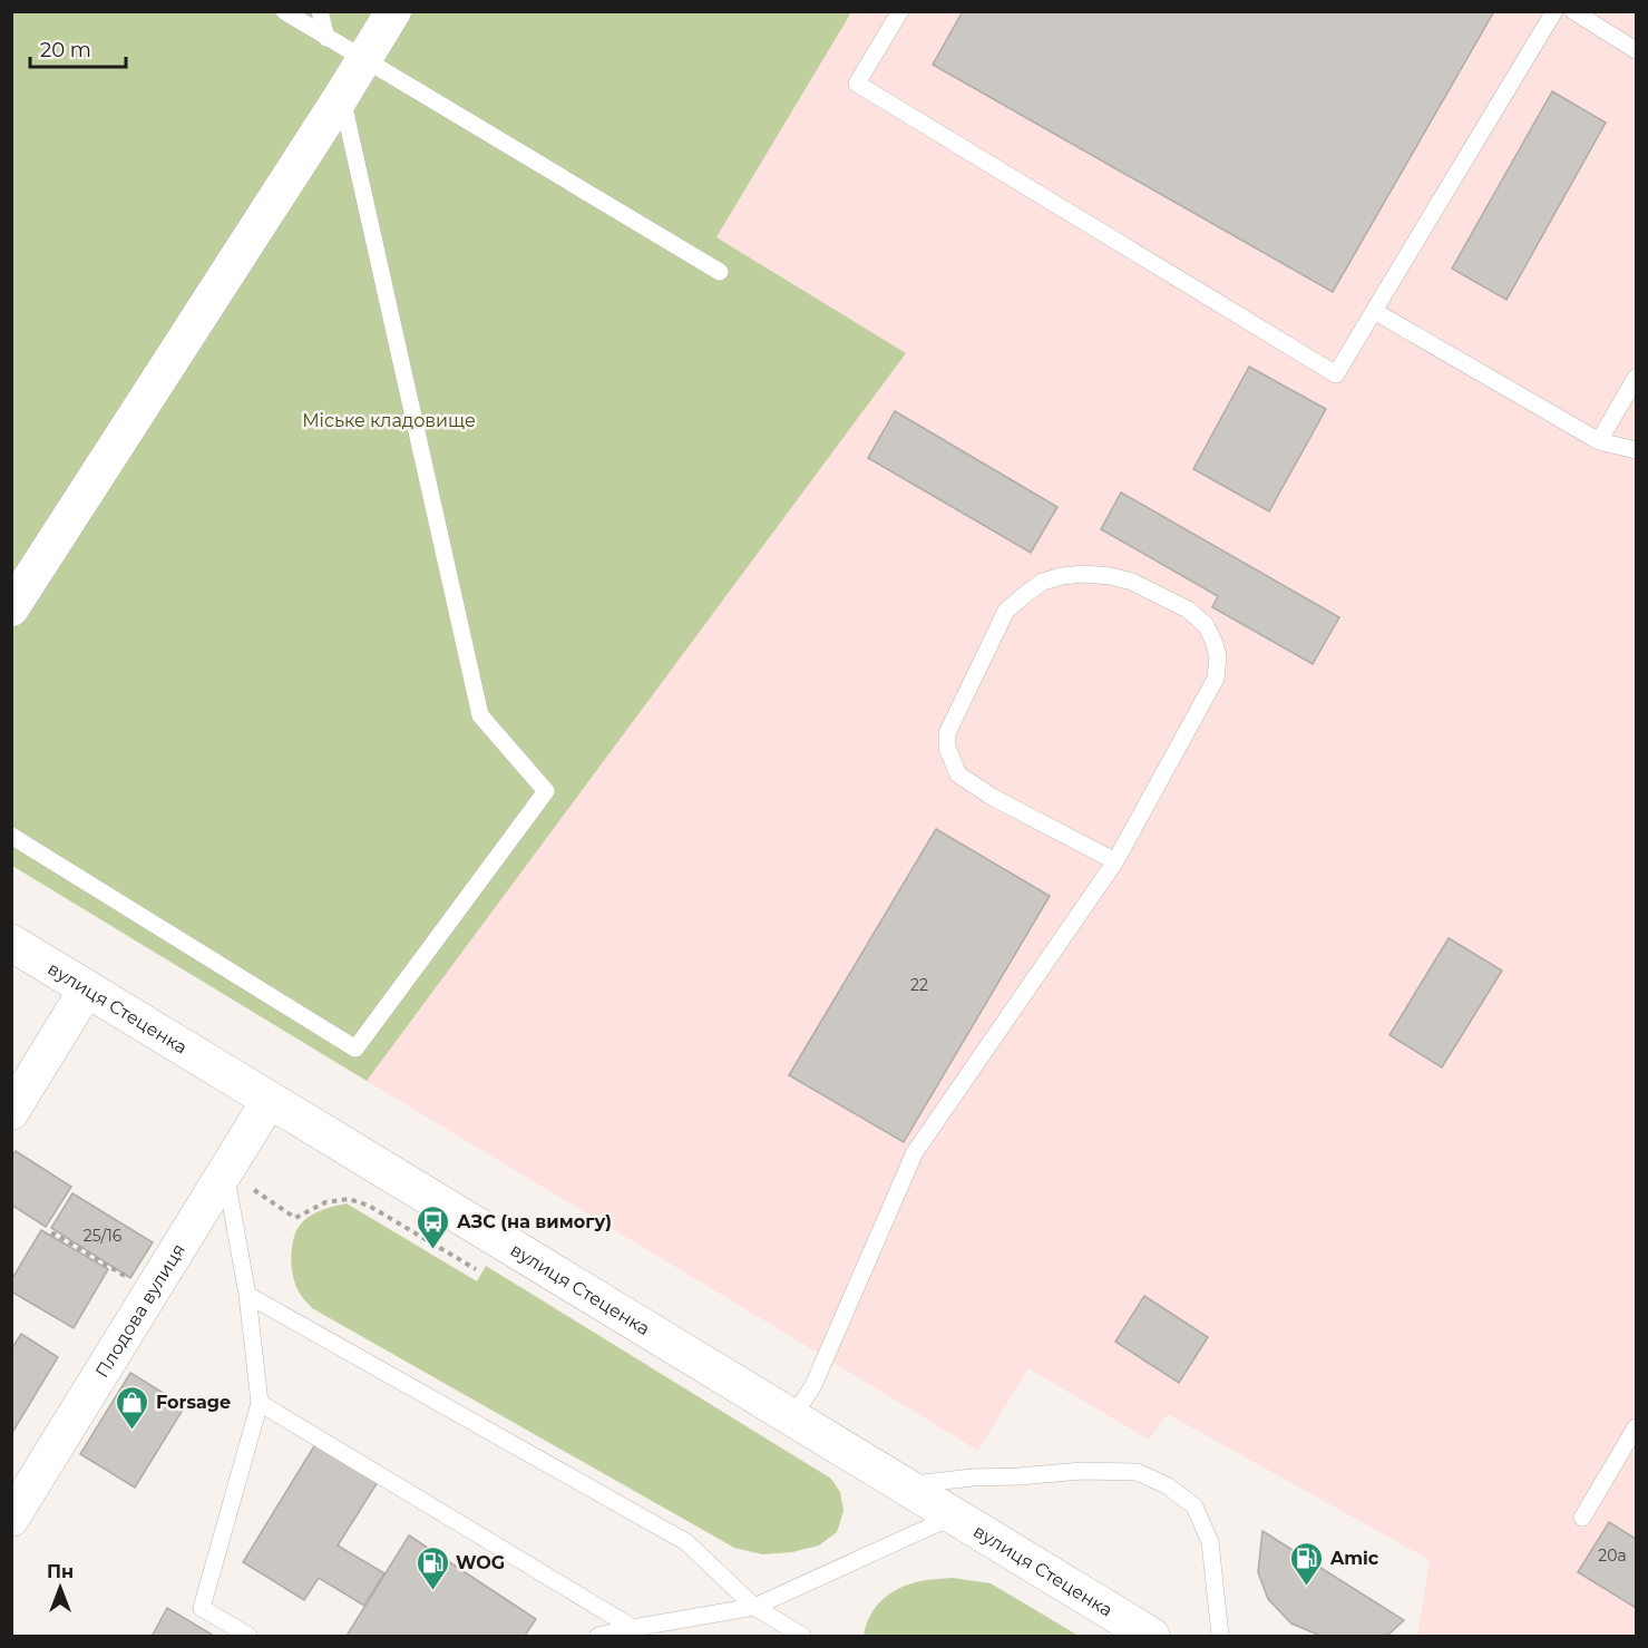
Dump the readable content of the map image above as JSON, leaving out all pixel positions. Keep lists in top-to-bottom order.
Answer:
{
  "streets": {
    "main road": ["вулиця Стеценка"],
    "street": ["Плодова вулиця"]
  },
  "crossings": [
    ["вулиця Стеценка", "Плодова вулиця"]
  ],
  "parks": ["Міське кладовище"],
  "places": {
    "bus stop": ["АЗС (на вимогу)"],
    "shop": ["Forsage"],
    "fuel station": ["Amic", "WOG"]
  },
  "house_numbers": ["22", "25/16", "20а"],
  "scale_bar": "20 m",
  "north": "top"
}
